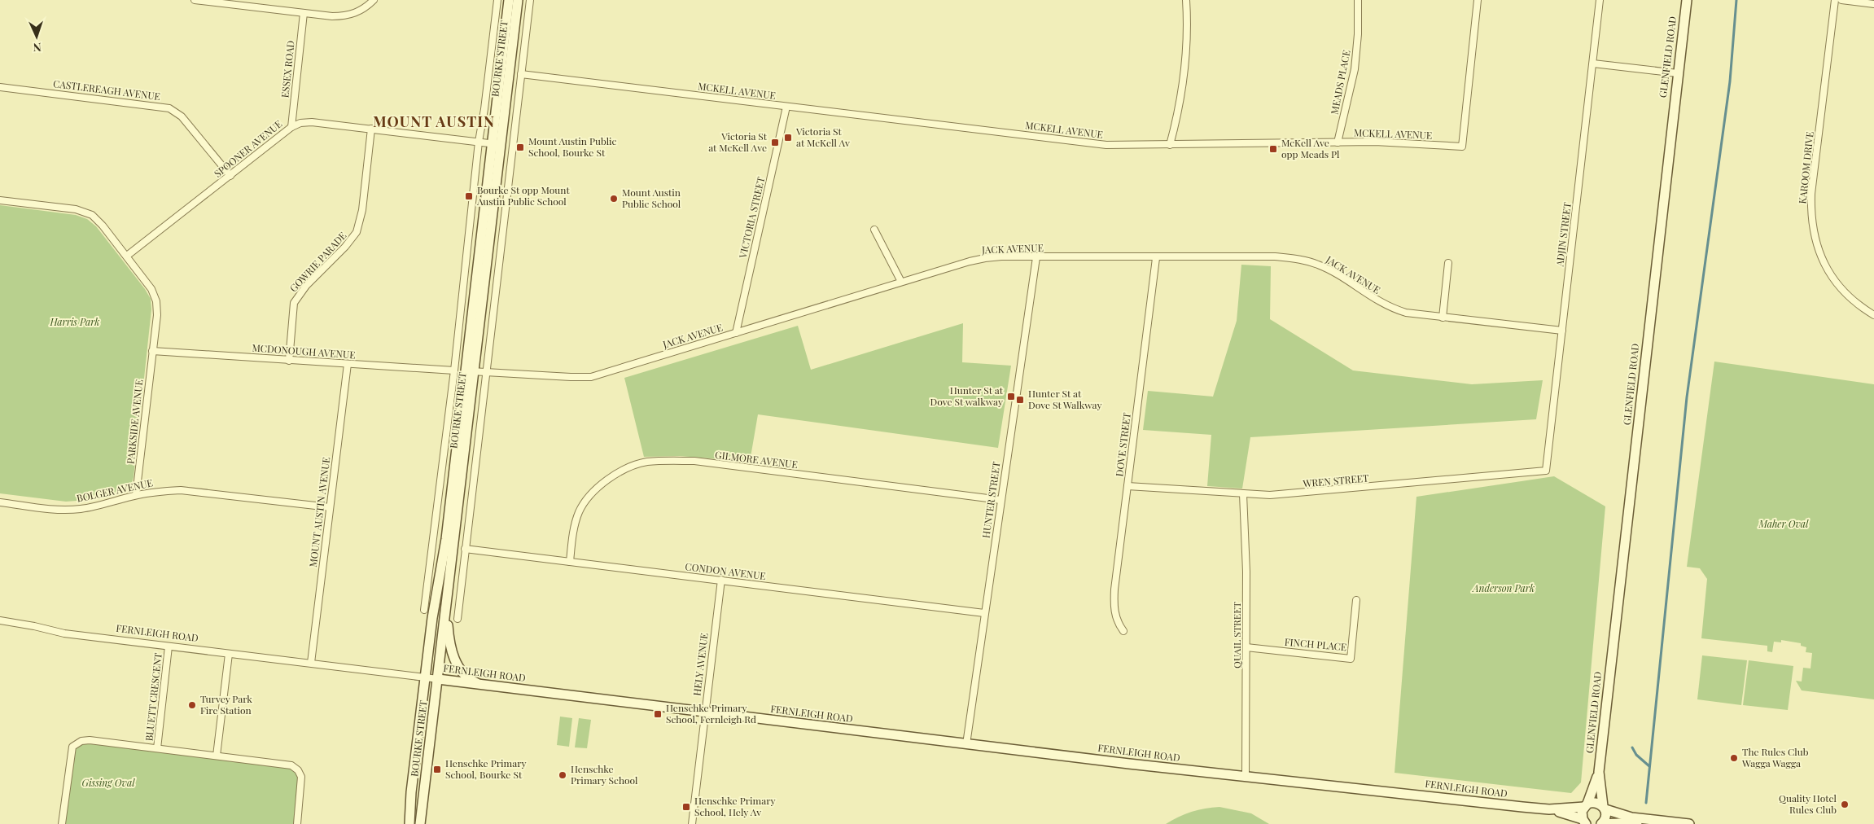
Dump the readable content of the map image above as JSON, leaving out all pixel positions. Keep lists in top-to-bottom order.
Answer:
{
  "streets": {
    "main road": ["GLENFIELD ROAD", "BOURKE STREET", "FERNLEIGH ROAD"],
    "street": [
      "ESSEX ROAD",
      "MEADS PLACE",
      "CASTLEREAGH AVENUE",
      "MCKELL AVENUE",
      "SPOONER AVENUE",
      "KAROOM DRIVE",
      "VICTORIA STREET",
      "ADJIN STREET",
      "JACK AVENUE",
      "GOWRIE PARADE",
      "MCDONOUGH AVENUE",
      "PARKSIDE AVENUE",
      "DOVE STREET",
      "GILMORE AVENUE",
      "WREN STREET",
      "BOLGER AVENUE",
      "HUNTER STREET",
      "MOUNT AUSTIN AVENUE",
      "CONDON AVENUE",
      "QUAIL STREET",
      "FINCH PLACE",
      "HELY AVENUE",
      "BLUETT CRESCENT"
    ]
  },
  "crossings": [
    ["GLENFIELD ROAD", "FERNLEIGH ROAD"],
    ["BOURKE STREET", "SPOONER AVENUE"],
    ["BOURKE STREET", "JACK AVENUE"],
    ["BOURKE STREET", "MCDONOUGH AVENUE"],
    ["BOURKE STREET", "FERNLEIGH ROAD"],
    ["ESSEX ROAD", "SPOONER AVENUE"],
    ["MEADS PLACE", "MCKELL AVENUE"],
    ["CASTLEREAGH AVENUE", "SPOONER AVENUE"],
    ["MCKELL AVENUE", "VICTORIA STREET"],
    ["SPOONER AVENUE", "GOWRIE PARADE"],
    ["SPOONER AVENUE", "PARKSIDE AVENUE"],
    ["VICTORIA STREET", "JACK AVENUE"],
    ["ADJIN STREET", "JACK AVENUE"],
    ["ADJIN STREET", "WREN STREET"],
    ["JACK AVENUE", "DOVE STREET"],
    ["JACK AVENUE", "HUNTER STREET"],
    ["GOWRIE PARADE", "MCDONOUGH AVENUE"],
    ["MCDONOUGH AVENUE", "PARKSIDE AVENUE"],
    ["MCDONOUGH AVENUE", "MOUNT AUSTIN AVENUE"],
    ["PARKSIDE AVENUE", "BOLGER AVENUE"],
    ["DOVE STREET", "WREN STREET"],
    ["GILMORE AVENUE", "HUNTER STREET"],
    ["GILMORE AVENUE", "CONDON AVENUE"],
    ["WREN STREET", "QUAIL STREET"],
    ["BOLGER AVENUE", "MOUNT AUSTIN AVENUE"],
    ["HUNTER STREET", "CONDON AVENUE"],
    ["HUNTER STREET", "FERNLEIGH ROAD"],
    ["MOUNT AUSTIN AVENUE", "FERNLEIGH ROAD"],
    ["CONDON AVENUE", "HELY AVENUE"],
    ["FERNLEIGH ROAD", "QUAIL STREET"],
    ["FERNLEIGH ROAD", "HELY AVENUE"],
    ["FERNLEIGH ROAD", "BLUETT CRESCENT"],
    ["QUAIL STREET", "FINCH PLACE"]
  ],
  "districts": ["MOUNT AUSTIN"],
  "parks": [
    "Harris Park",
    "Maher Oval",
    "Anderson Park",
    "Gissing Oval"
  ],
  "places": {
    "transit": [
      "Victoria St at McKell Av",
      "Victoria St at McKell Ave",
      "Mount Austin Public School, Bourke St",
      "McKell Ave opp Meads Pl",
      "Bourke St opp Mount Austin Public School",
      "Hunter St at Dove St walkway",
      "Hunter St at Dove St Walkway",
      "Henschke Primary School, Fernleigh Rd",
      "Henschke Primary School, Bourke St",
      "Henschke Primary School, Hely Av"
    ],
    "other": [
      "Mount Austin Public School",
      "Turvey Park Fire Station",
      "The Rules Club Wagga Wagga",
      "Henschke Primary School",
      "Quality Hotel Rules Club"
    ]
  },
  "north": "bottom"
}
